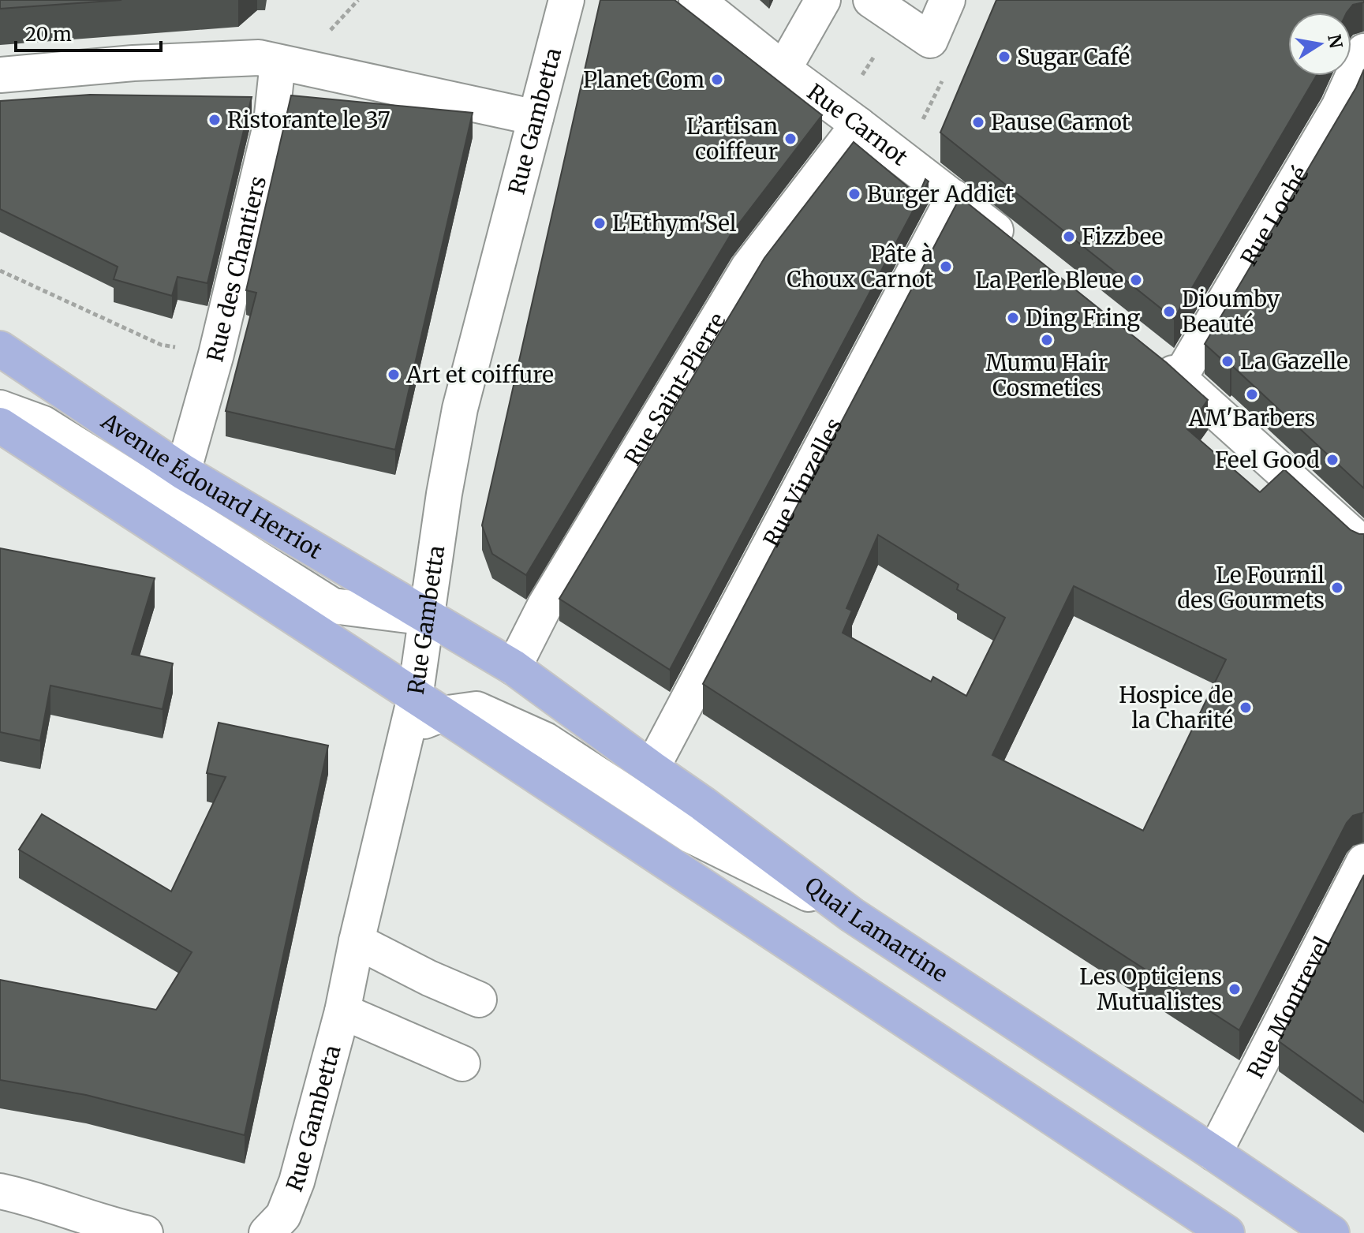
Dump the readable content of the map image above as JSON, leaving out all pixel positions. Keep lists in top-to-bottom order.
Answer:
{
  "streets": {
    "main road": ["Avenue Édouard Herriot", "Quai Lamartine"],
    "street": [
      "Rue Gambetta",
      "Rue Carnot",
      "Rue Loché",
      "Rue des Chantiers",
      "Rue Saint-Pierre",
      "Rue Vinzelles",
      "Rue Montrevel"
    ]
  },
  "crossings": [
    ["Rue Gambetta", "Avenue Édouard Herriot"],
    ["Rue Gambetta", "Quai Lamartine"],
    ["Rue Carnot", "Rue Saint-Pierre"],
    ["Rue Carnot", "Rue Vinzelles"],
    ["Rue des Chantiers", "Avenue Édouard Herriot"],
    ["Rue Saint-Pierre", "Quai Lamartine"],
    ["Rue Vinzelles", "Quai Lamartine"],
    ["Avenue Édouard Herriot", "Quai Lamartine"],
    ["Quai Lamartine", "Rue Montrevel"]
  ],
  "places": [
    "Sugar Café",
    "Planet Com",
    "Ristorante le 37",
    "Pause Carnot",
    "L’artisan coiffeur",
    "Burger Addict",
    "L'Ethym'Sel",
    "Fizzbee",
    "Pâte à Choux Carnot",
    "La Perle Bleue",
    "Dioumby Beauté",
    "Ding Fring",
    "Mumu Hair Cosmetics",
    "La Gazelle",
    "Art et coiffure",
    "AM'Barbers",
    "Feel Good",
    "Le Fournil des Gourmets",
    "Hospice de la Charité",
    "Les Opticiens Mutualistes"
  ],
  "scale_bar": "20 m",
  "north": "right"
}
